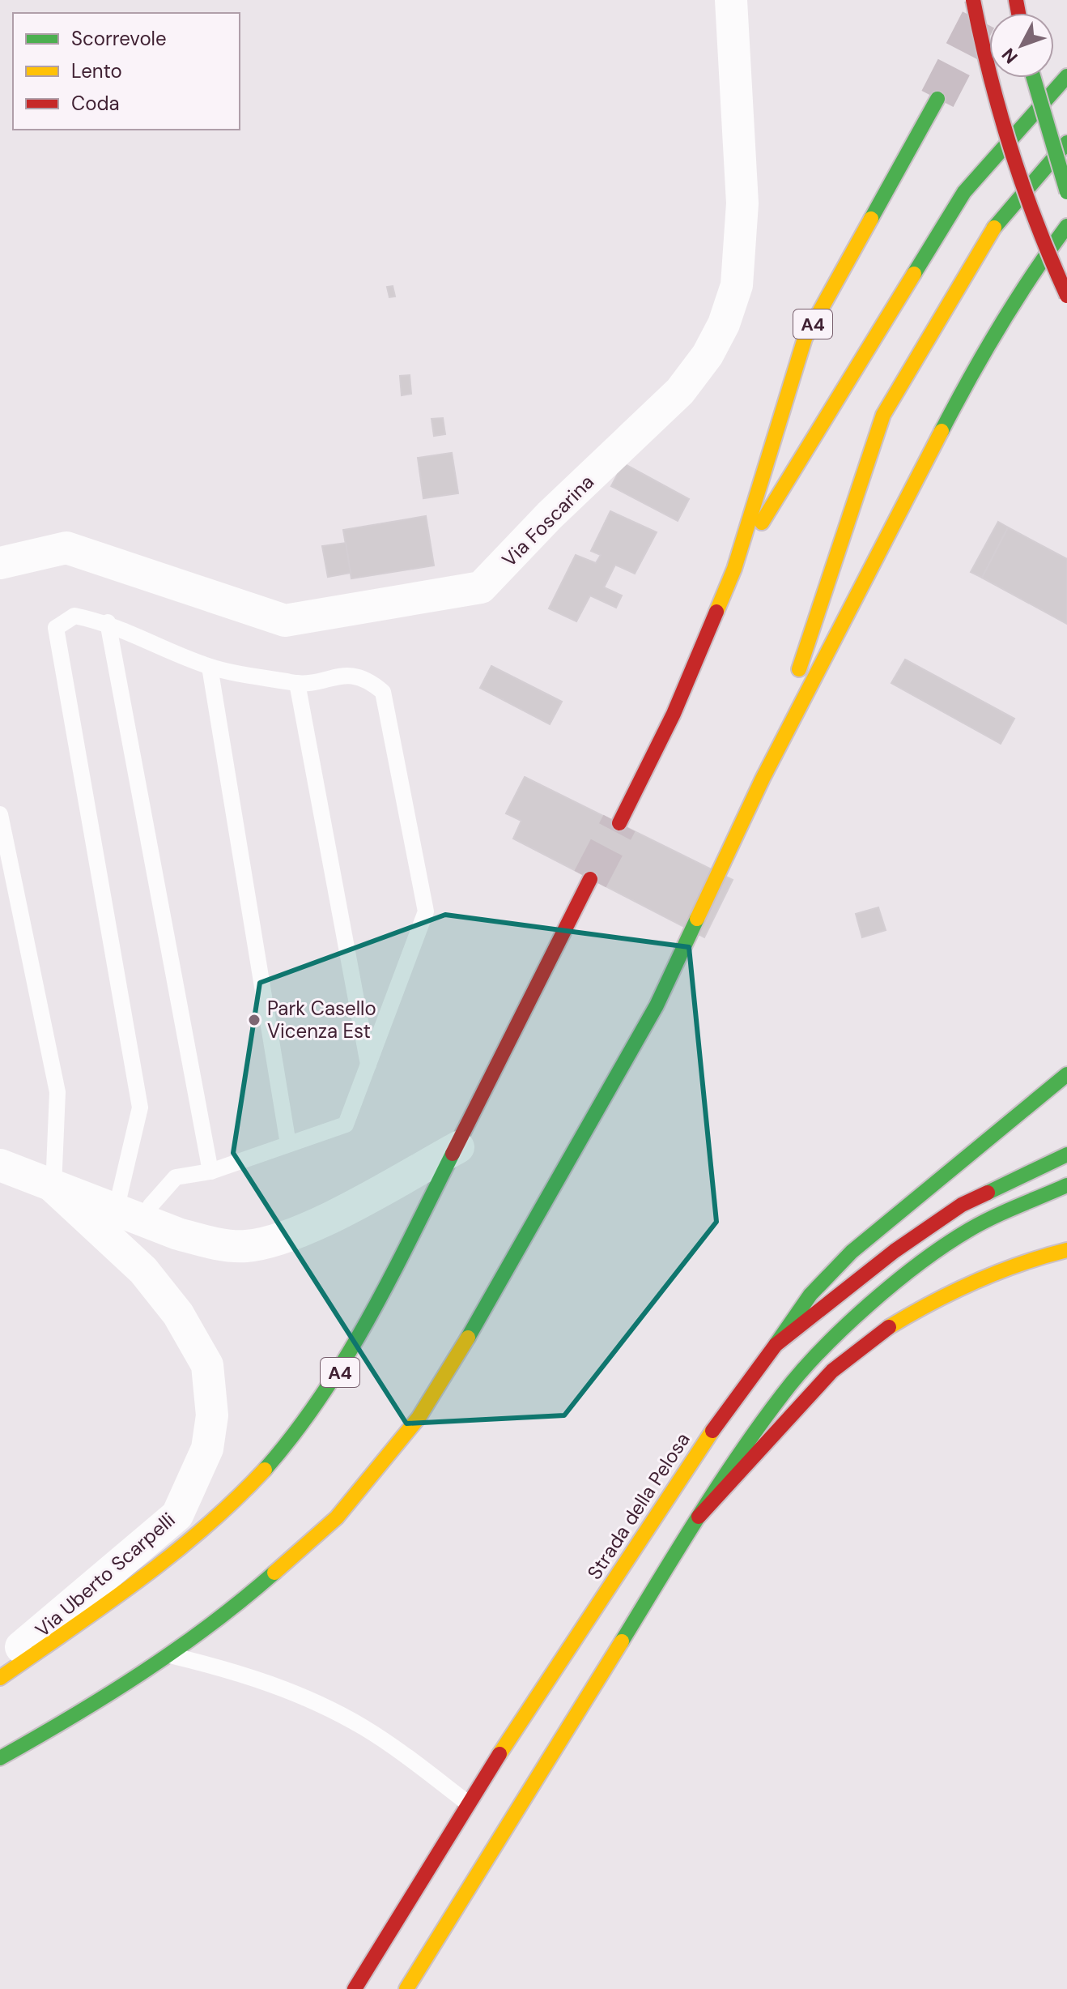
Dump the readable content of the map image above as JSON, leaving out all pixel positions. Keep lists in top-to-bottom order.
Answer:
{
  "streets": {
    "main road": ["A4", "Strada della Pelosa"],
    "street": ["Via Foscarina", "Via Uberto Scarpelli"]
  },
  "crossings": [
    ["A4", "Via Uberto Scarpelli"]
  ],
  "places": ["Park Casello Vicenza Est"],
  "legend": ["Scorrevole", "Lento", "Coda"],
  "north": "bottom left"
}
